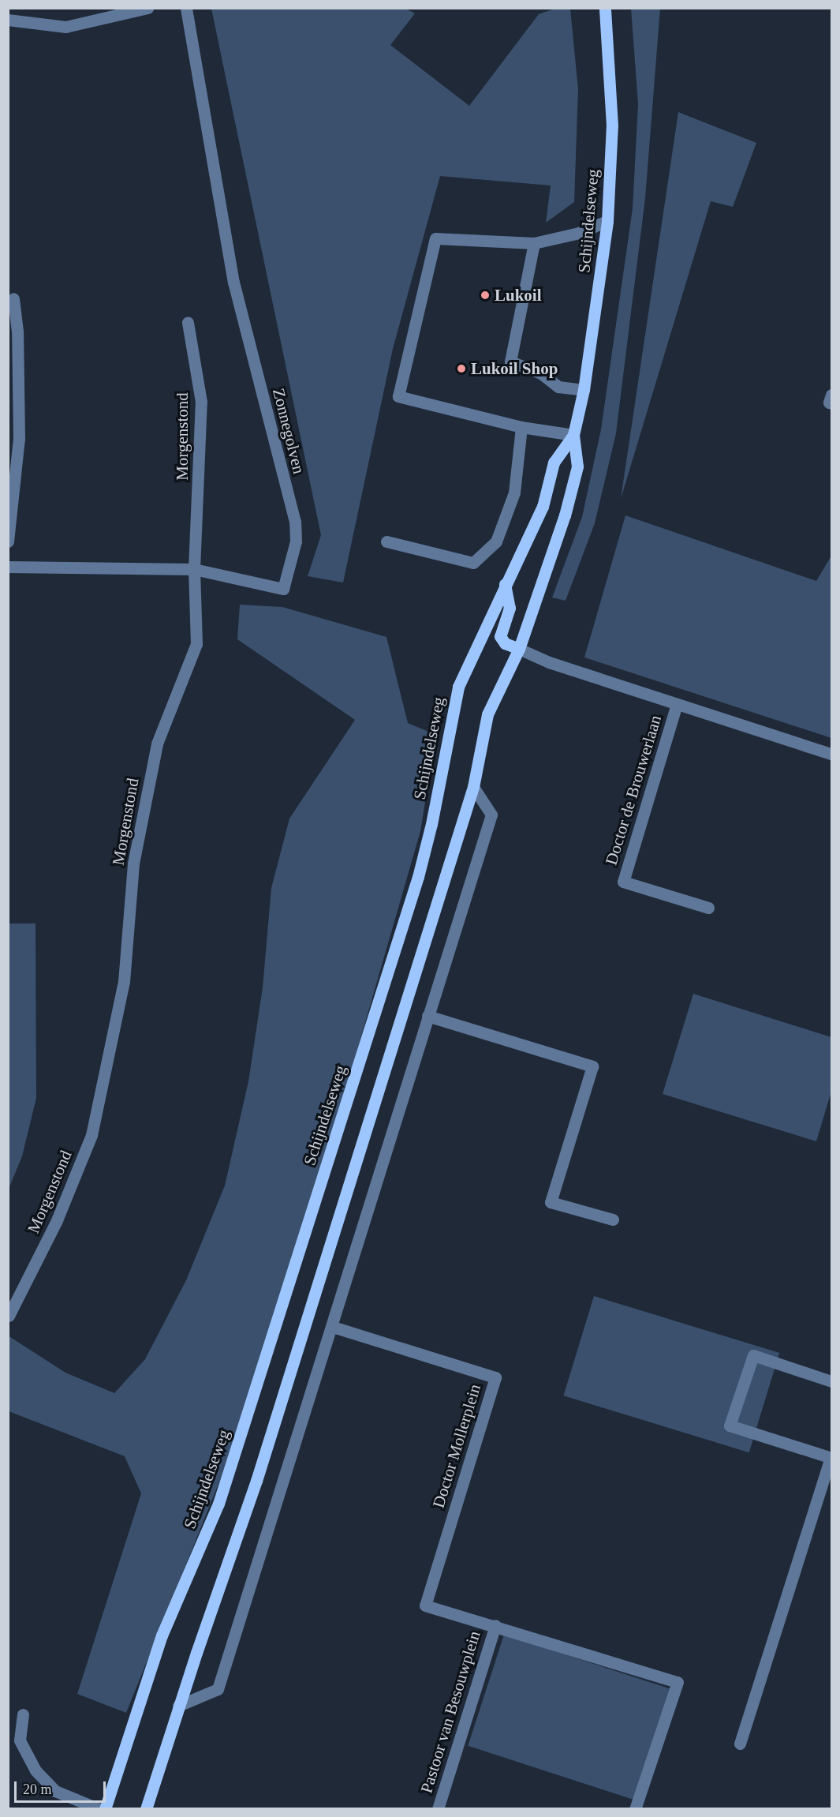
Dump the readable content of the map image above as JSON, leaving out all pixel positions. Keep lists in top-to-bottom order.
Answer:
{
  "streets": {
    "main road": ["Schijndelseweg"],
    "street": [
      "Zonnegolven",
      "Morgenstond",
      "Doctor de Brouwerlaan",
      "Doctor Mollerplein",
      "Pastoor van Besouwplein"
    ]
  },
  "crossings": [
    ["Schijndelseweg", "Doctor de Brouwerlaan"],
    ["Zonnegolven", "Morgenstond"],
    ["Doctor Mollerplein", "Pastoor van Besouwplein"]
  ],
  "places": ["Lukoil", "Lukoil Shop"],
  "scale_bar": "20 m"
}
